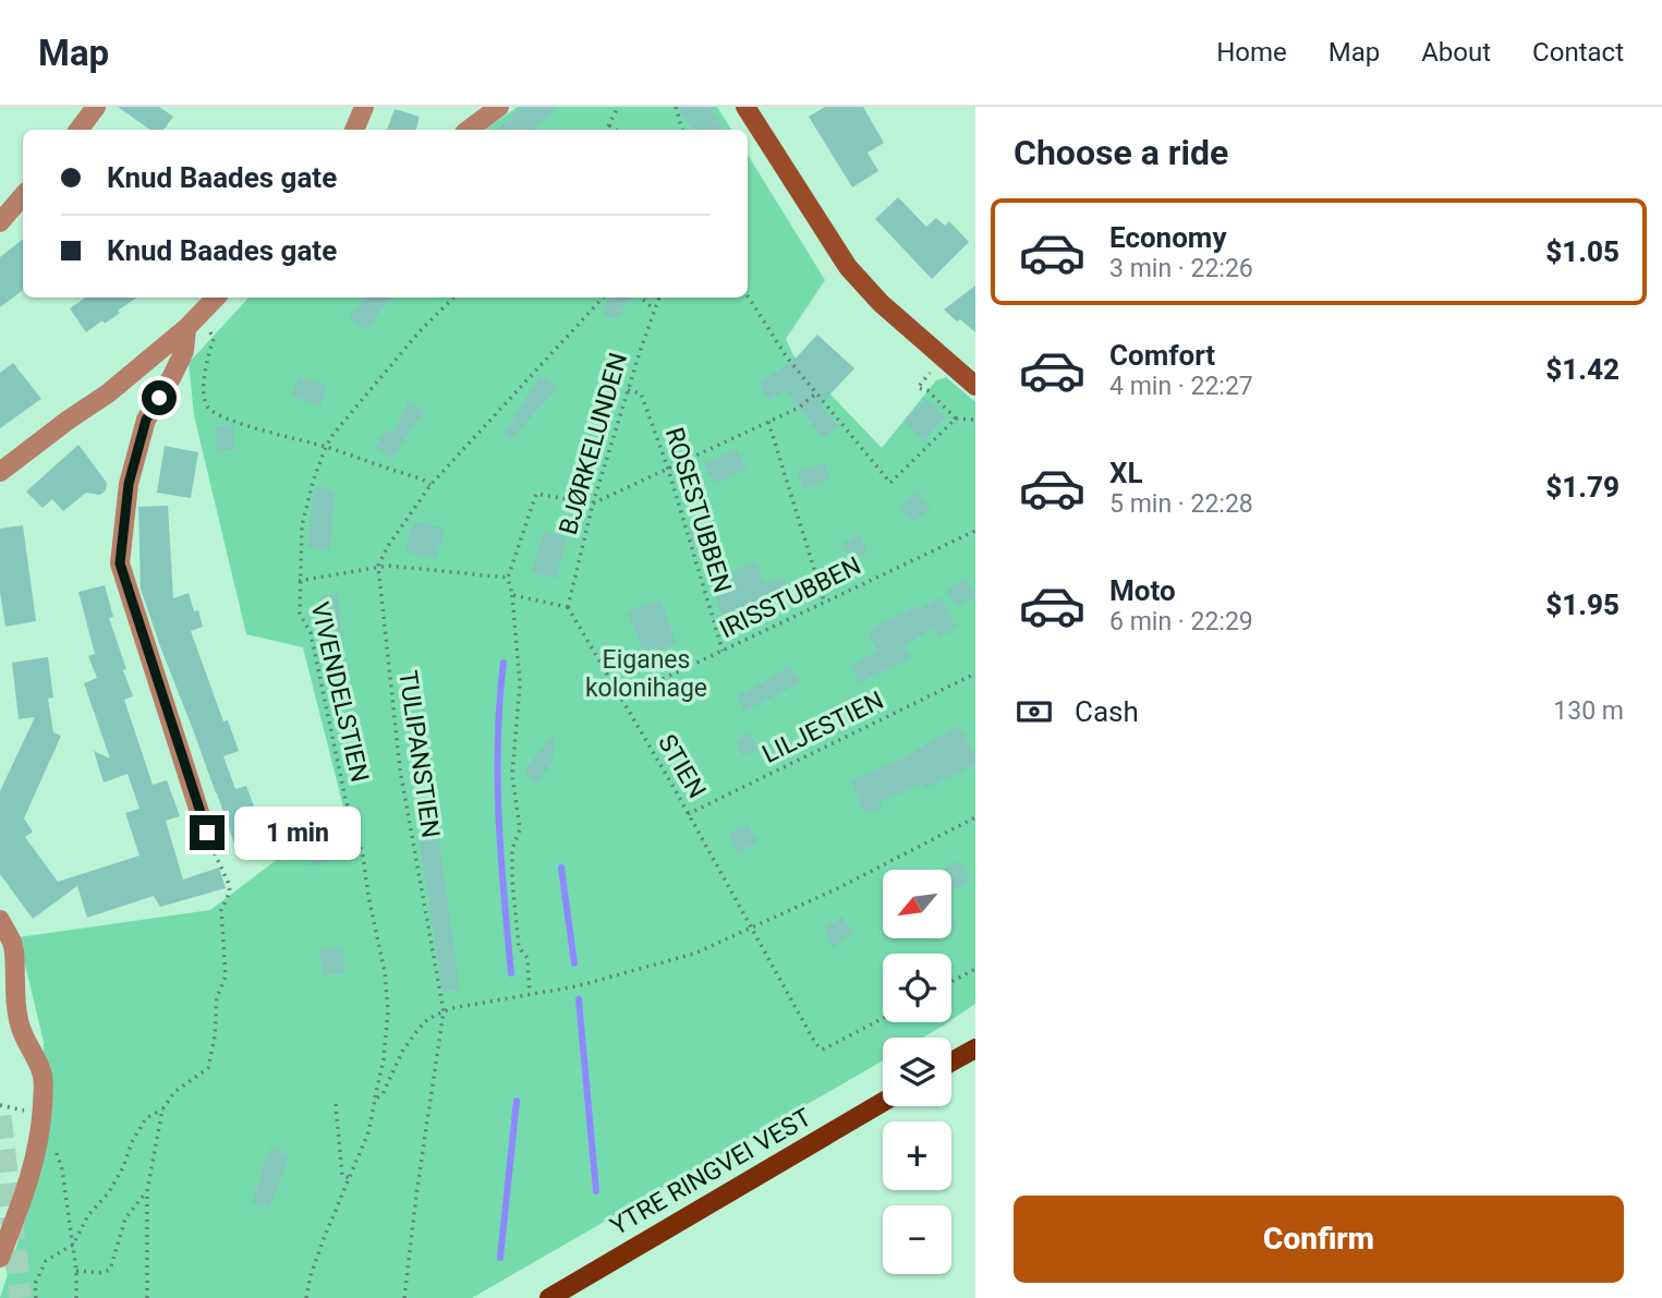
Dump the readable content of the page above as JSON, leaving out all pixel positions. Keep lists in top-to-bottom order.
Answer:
{
  "streets": {
    "main road": ["YTRE RINGVEI VEST"],
    "path": [
      "BJØRKELUNDEN",
      "ROSESTUBBEN",
      "IRISSTUBBEN",
      "VIVENDELSTIEN",
      "LILJESTIEN",
      "TULIPANSTIEN",
      "STIEN"
    ]
  },
  "crossings": [
    ["BJØRKELUNDEN", "ROSESTUBBEN"],
    ["BJØRKELUNDEN", "STIEN"],
    ["ROSESTUBBEN", "IRISSTUBBEN"],
    ["IRISSTUBBEN", "STIEN"],
    ["LILJESTIEN", "STIEN"]
  ],
  "parks": ["Eiganes kolonihage"],
  "north": "bottom left",
  "page": {
    "header": "Map",
    "nav": [
      "Home",
      "Map",
      "About",
      "Contact"
    ],
    "heading": "Choose a ride",
    "banner": ["Knud Baades gate", "Knud Baades gate"],
    "list": [
      {
        "name": "Economy",
        "note": "3 min · 22:26",
        "value": "$1.05"
      },
      {
        "name": "Comfort",
        "note": "4 min · 22:27",
        "value": "$1.42"
      },
      {
        "name": "XL",
        "note": "5 min · 22:28",
        "value": "$1.79"
      },
      {
        "name": "Moto",
        "note": "6 min · 22:29",
        "value": "$1.95"
      }
    ],
    "pay": ["Cash", "130 m"],
    "bubble": "1 min",
    "map_buttons": ["+", "−"],
    "buttons": "Confirm"
  }
}
